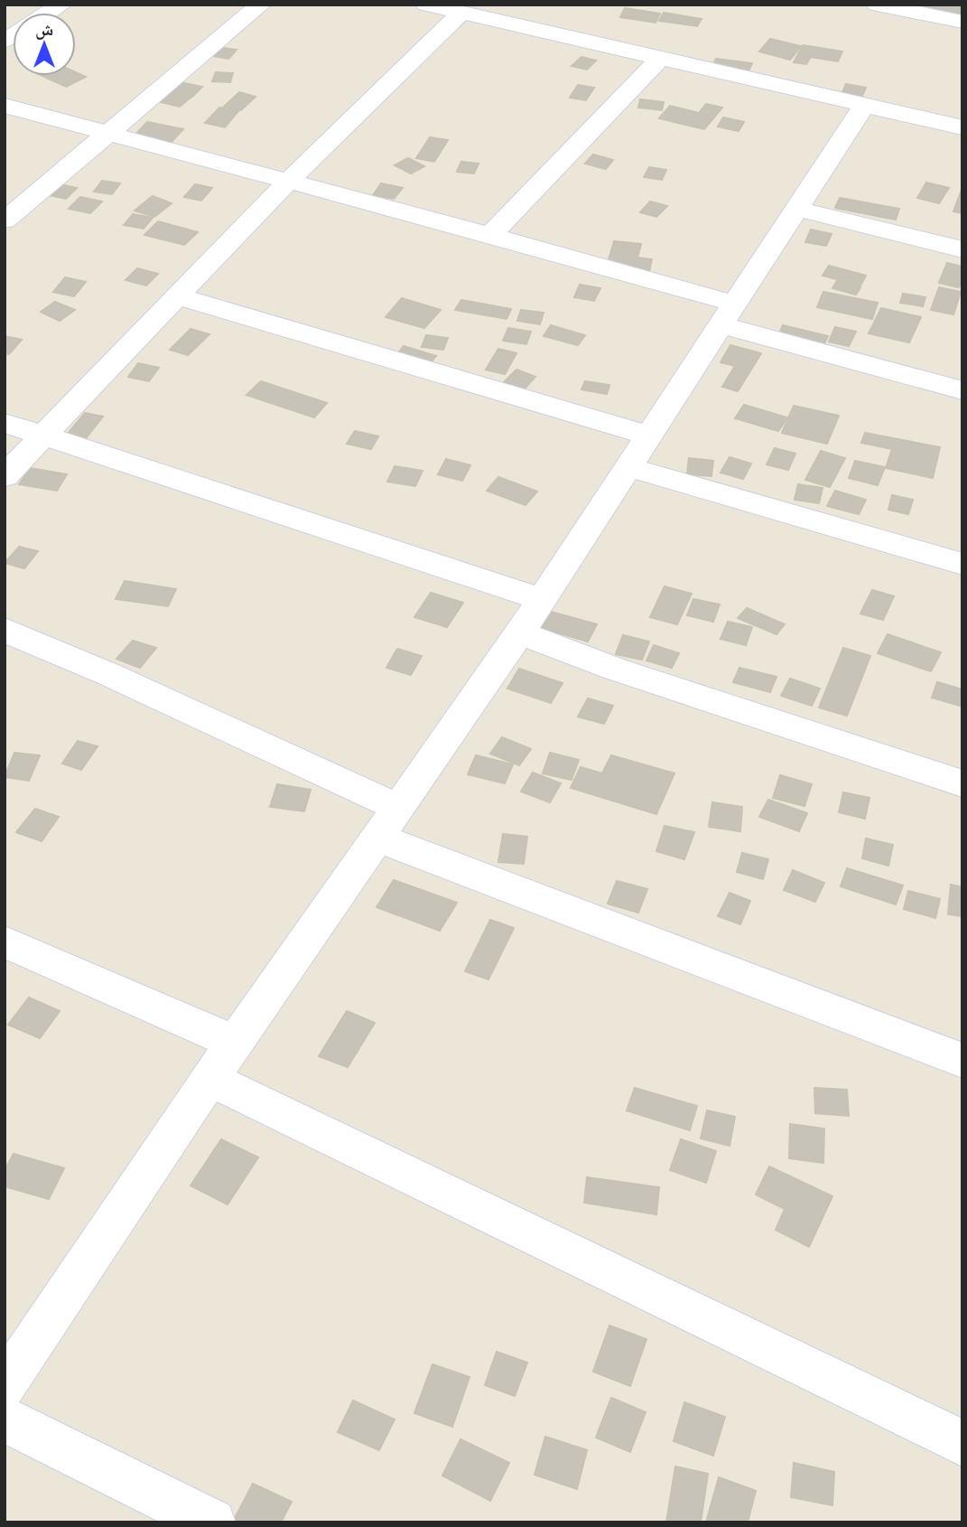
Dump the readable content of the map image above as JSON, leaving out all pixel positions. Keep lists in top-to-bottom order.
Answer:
{
  "north": "top"
}
